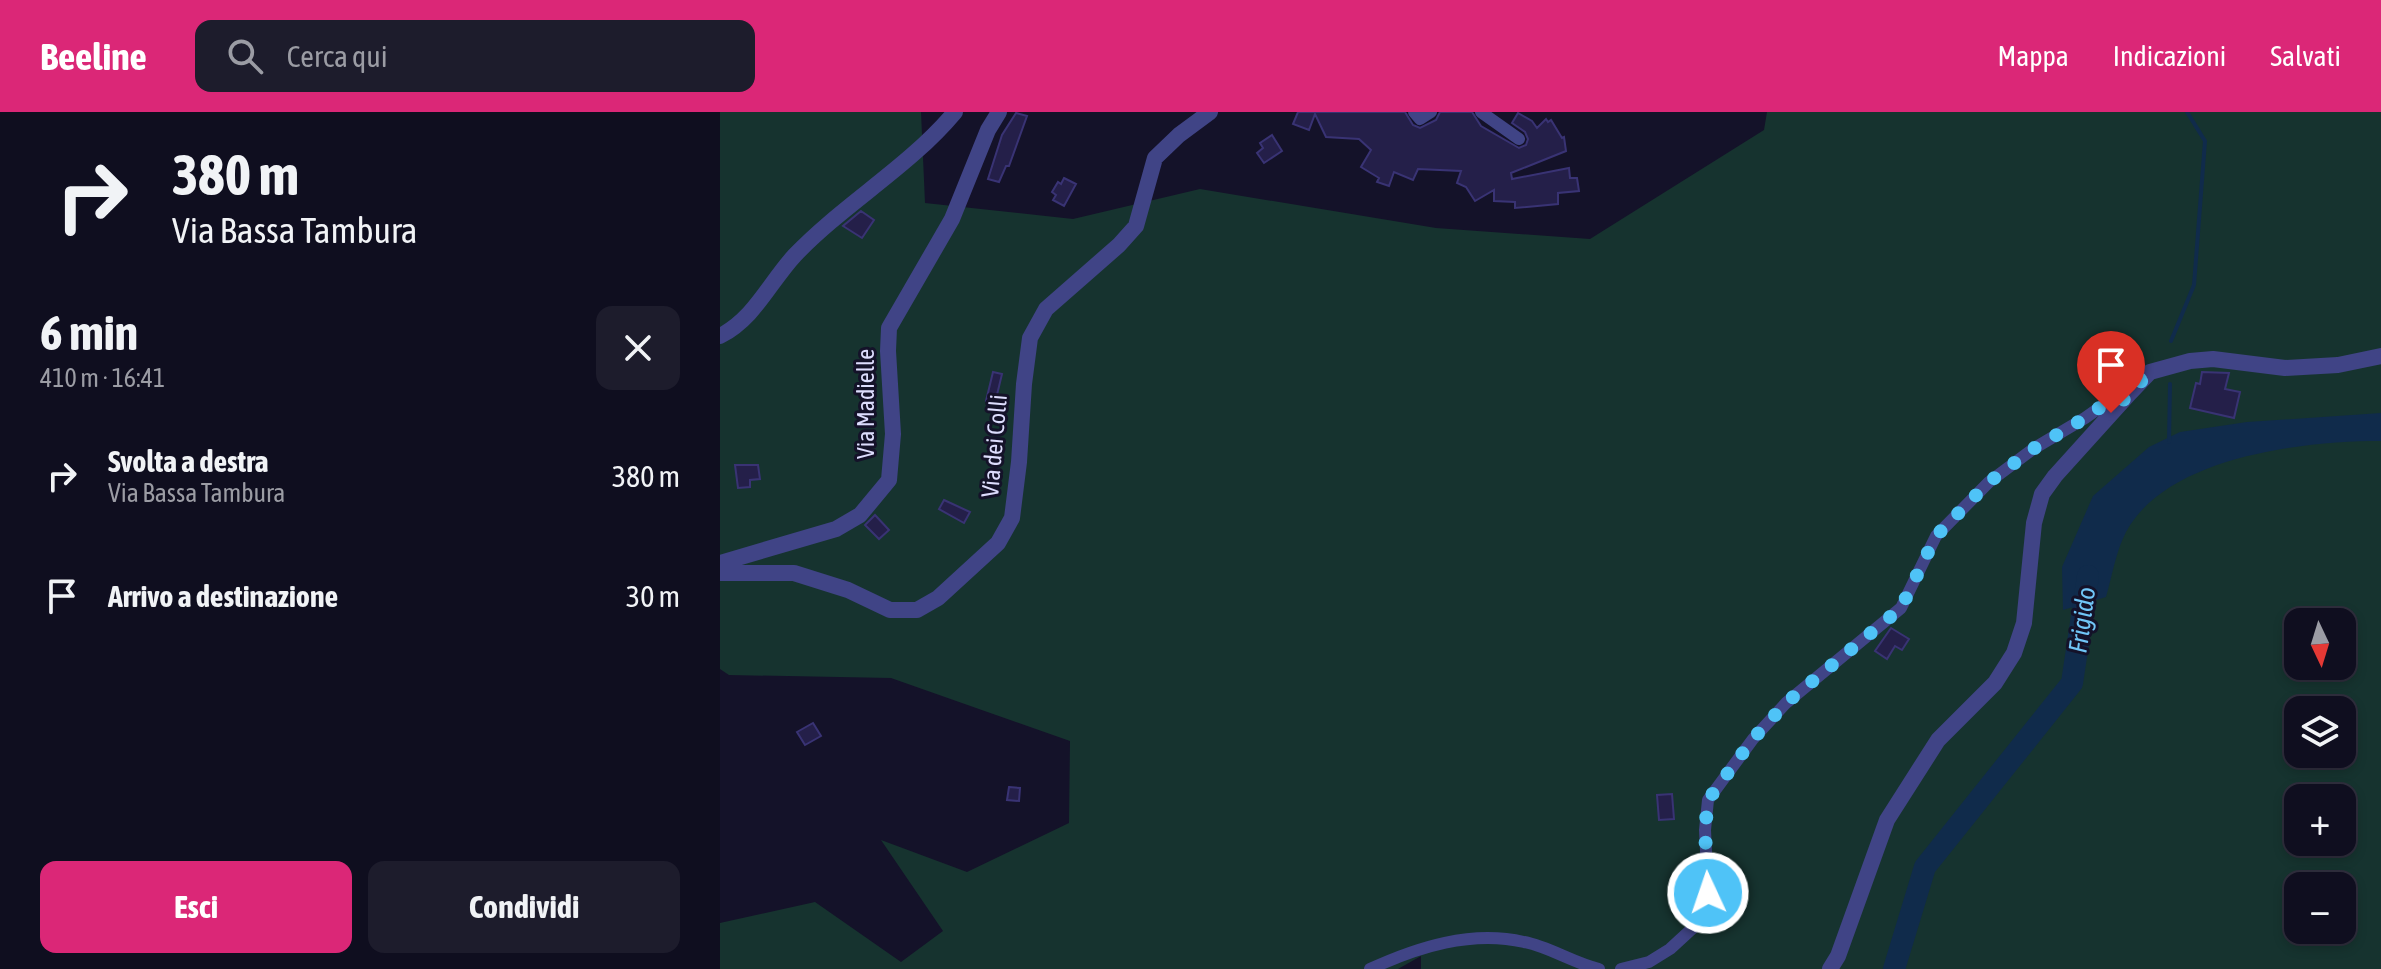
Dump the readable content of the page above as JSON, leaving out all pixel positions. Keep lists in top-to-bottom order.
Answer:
{
  "streets": {
    "street": ["Via Madielle", "Via dei Colli"]
  },
  "water": ["Frigido"],
  "north": "bottom",
  "page": {
    "header": "Beeline",
    "search": "Cerca qui",
    "nav": ["Mappa", "Indicazioni", "Salvati"],
    "turn": ["380 m", "Via Bassa Tambura"],
    "heading": ["6 min", "410 m · 16:41"],
    "list": [
      {
        "name": "Svolta a destra",
        "note": "Via Bassa Tambura",
        "value": "380 m"
      },
      {
        "name": "Arrivo a destinazione",
        "value": "30 m"
      }
    ],
    "map_buttons": ["+", "−"],
    "buttons": ["Esci", "Condividi"]
  }
}
